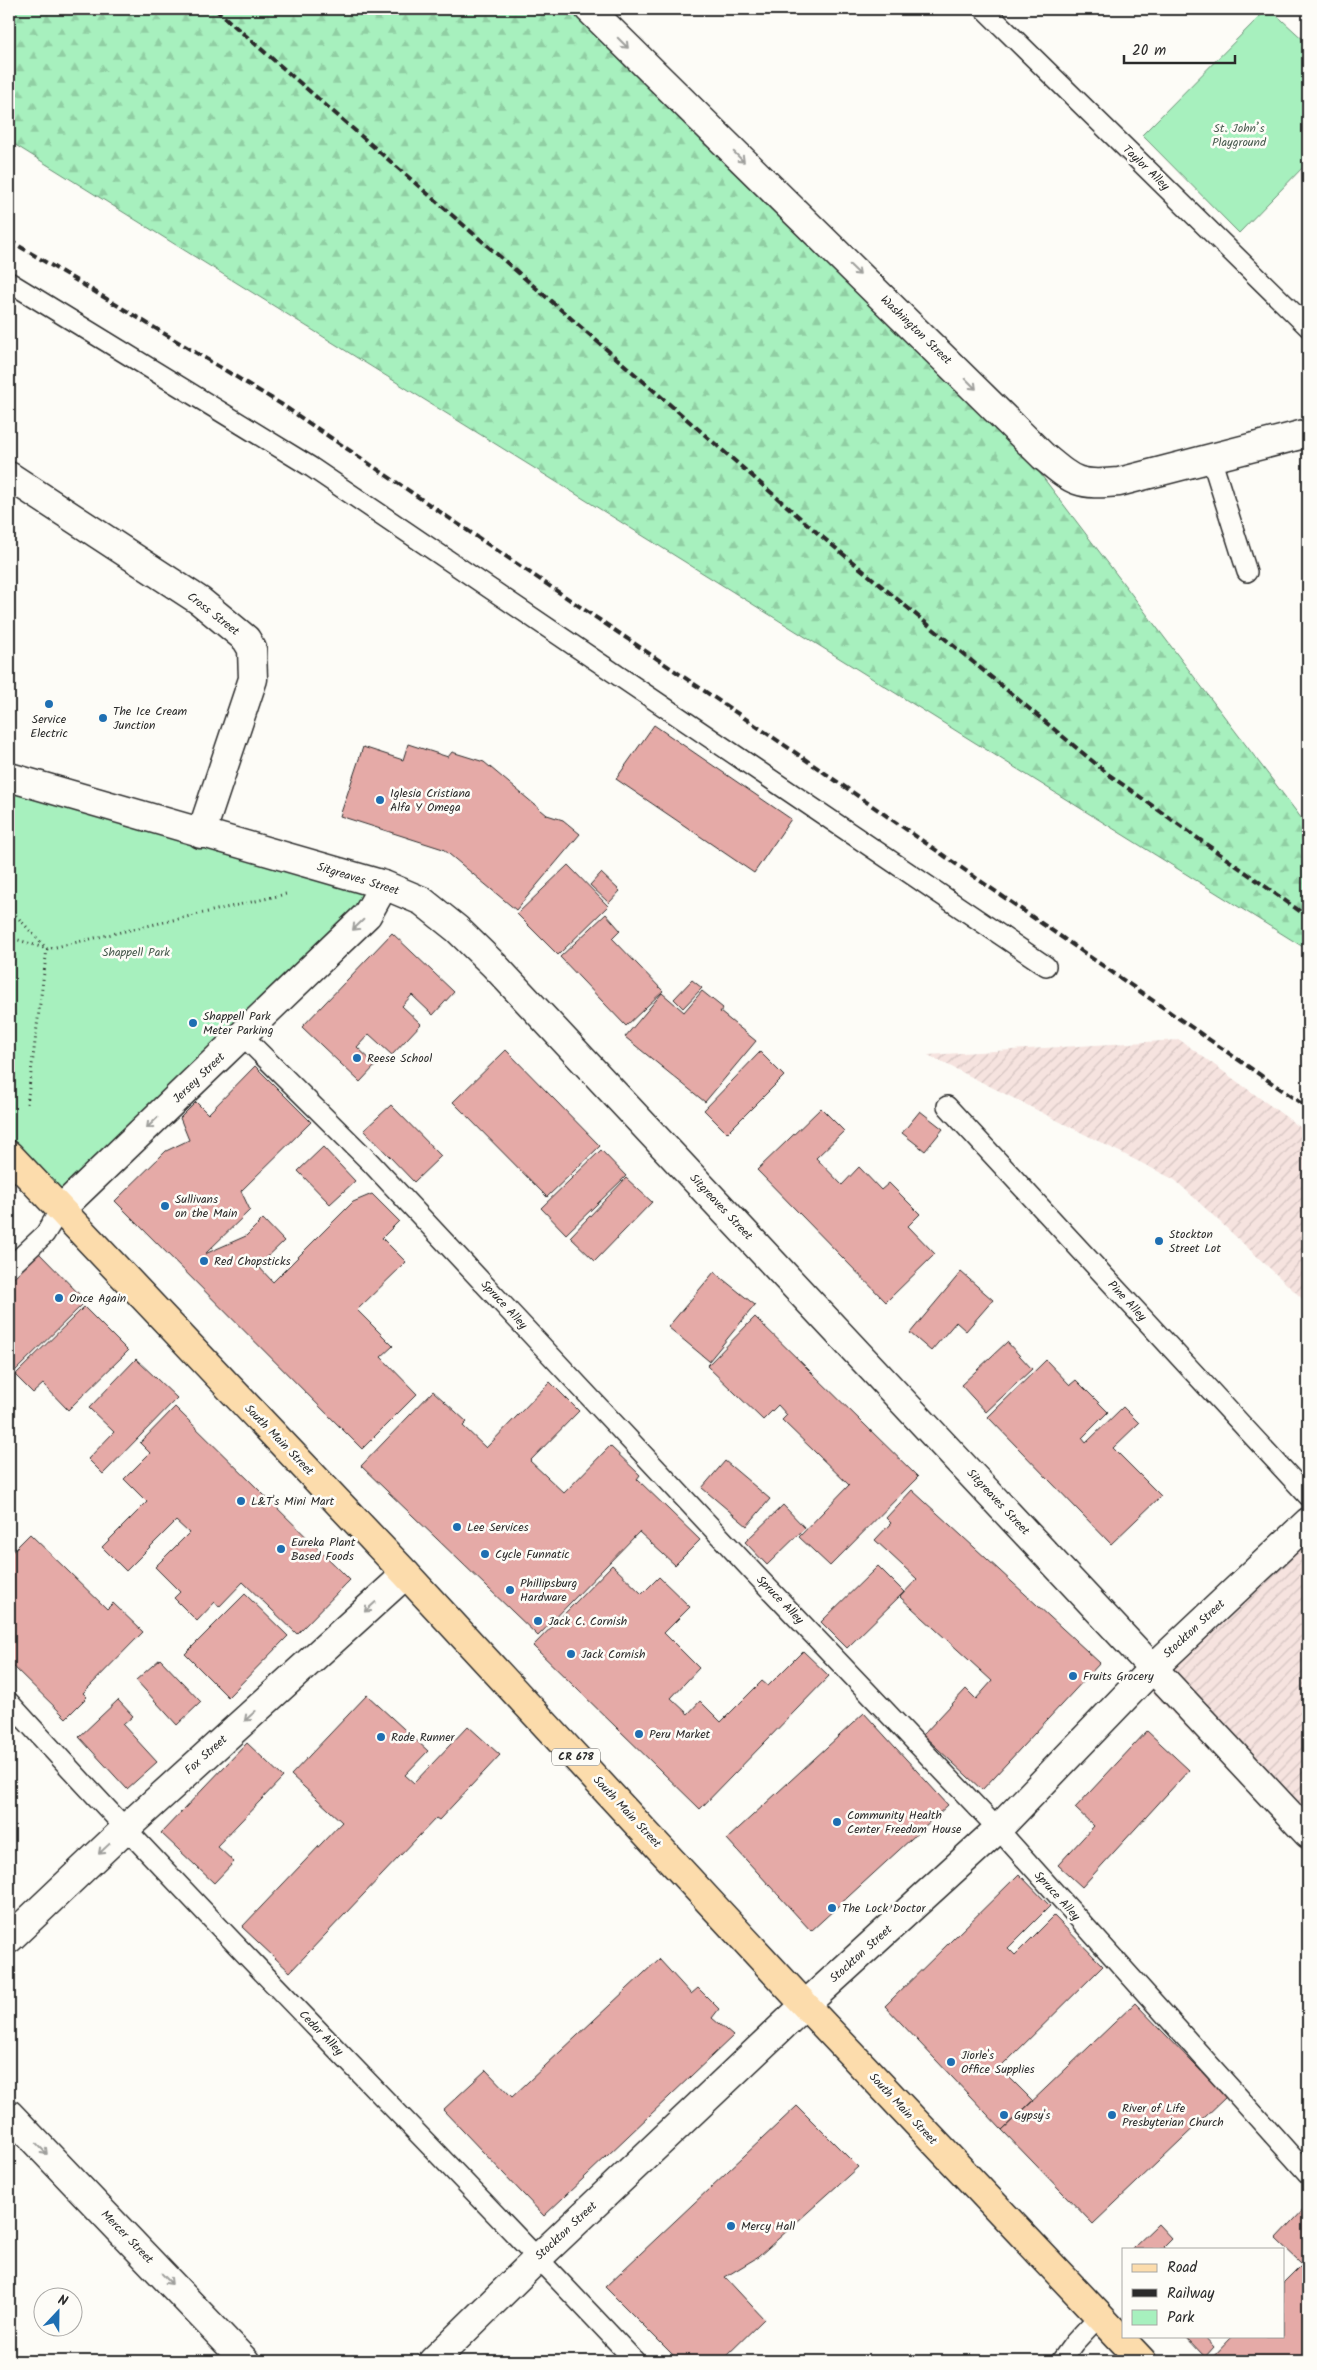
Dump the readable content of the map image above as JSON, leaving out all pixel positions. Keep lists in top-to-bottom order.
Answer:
{
  "streets": {
    "main road": ["South Main Street", "CR 678"],
    "street": [
      "Washington Street",
      "Cross Street",
      "Sitgreaves Street",
      "Jersey Street",
      "Stockton Street",
      "Fox Street",
      "Mercer Street"
    ],
    "lane": [
      "Taylor Alley",
      "Pine Alley",
      "Spruce Alley",
      "Cedar Alley"
    ]
  },
  "crossings": [
    ["Cross Street", "Sitgreaves Street"],
    ["Sitgreaves Street", "Jersey Street"],
    ["Sitgreaves Street", "Stockton Street"],
    ["Jersey Street", "Spruce Alley"],
    ["Jersey Street", "South Main Street"],
    ["Spruce Alley", "Stockton Street"],
    ["South Main Street", "Stockton Street"],
    ["South Main Street", "Fox Street"],
    ["Stockton Street", "Cedar Alley"],
    ["Fox Street", "Cedar Alley"]
  ],
  "one_way": [
    "Washington Street",
    "Jersey Street",
    "Fox Street",
    "Mercer Street"
  ],
  "parks": ["St. John’s Playground", "Shappell Park"],
  "places": [
    "Service Electric",
    "The Ice Cream Junction",
    "Iglesia Cristiana Alfa Y Omega",
    "Shappell Park Meter Parking",
    "Reese School",
    "Sullivans on the Main",
    "Stockton Street Lot",
    "Red Chopsticks",
    "Once Again",
    "L&T's Mini Mart",
    "Lee Services",
    "Eureka Plant Based Foods",
    "Cycle Funnatic",
    "Phillipsburg Hardware",
    "Jack C. Cornish",
    "Jack Cornish",
    "Fruits Grocery",
    "Peru Market",
    "Rode Runner",
    "Community Health Center Freedom House",
    "The Lock Doctor",
    "Jiorle's Office Supplies",
    "Gypsy's",
    "River of Life Presbyterian Church",
    "Mercy Hall"
  ],
  "legend": ["Road", "Railway", "Park"],
  "scale_bar": "20 m",
  "north": "top"
}
